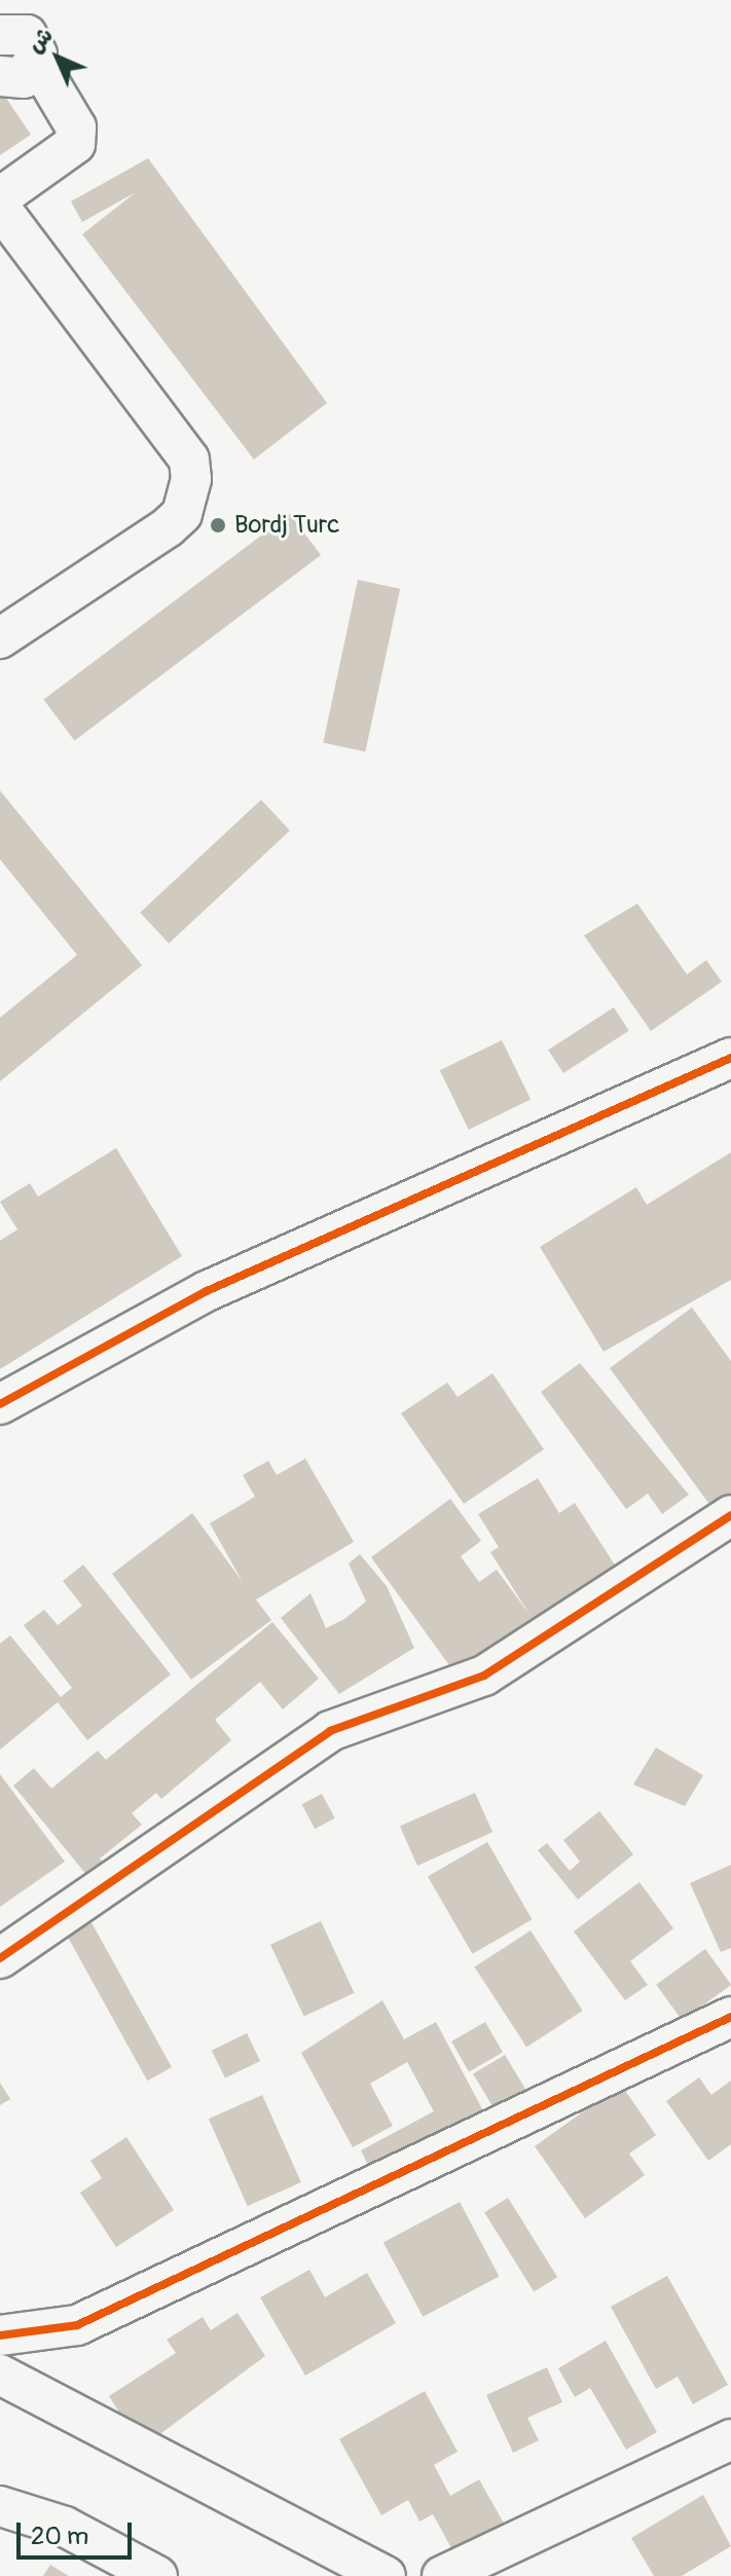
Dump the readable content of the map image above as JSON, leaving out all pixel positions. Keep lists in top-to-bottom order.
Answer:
{
  "places": ["Bordj Turc"],
  "scale_bar": "20 m",
  "north": "top left"
}
